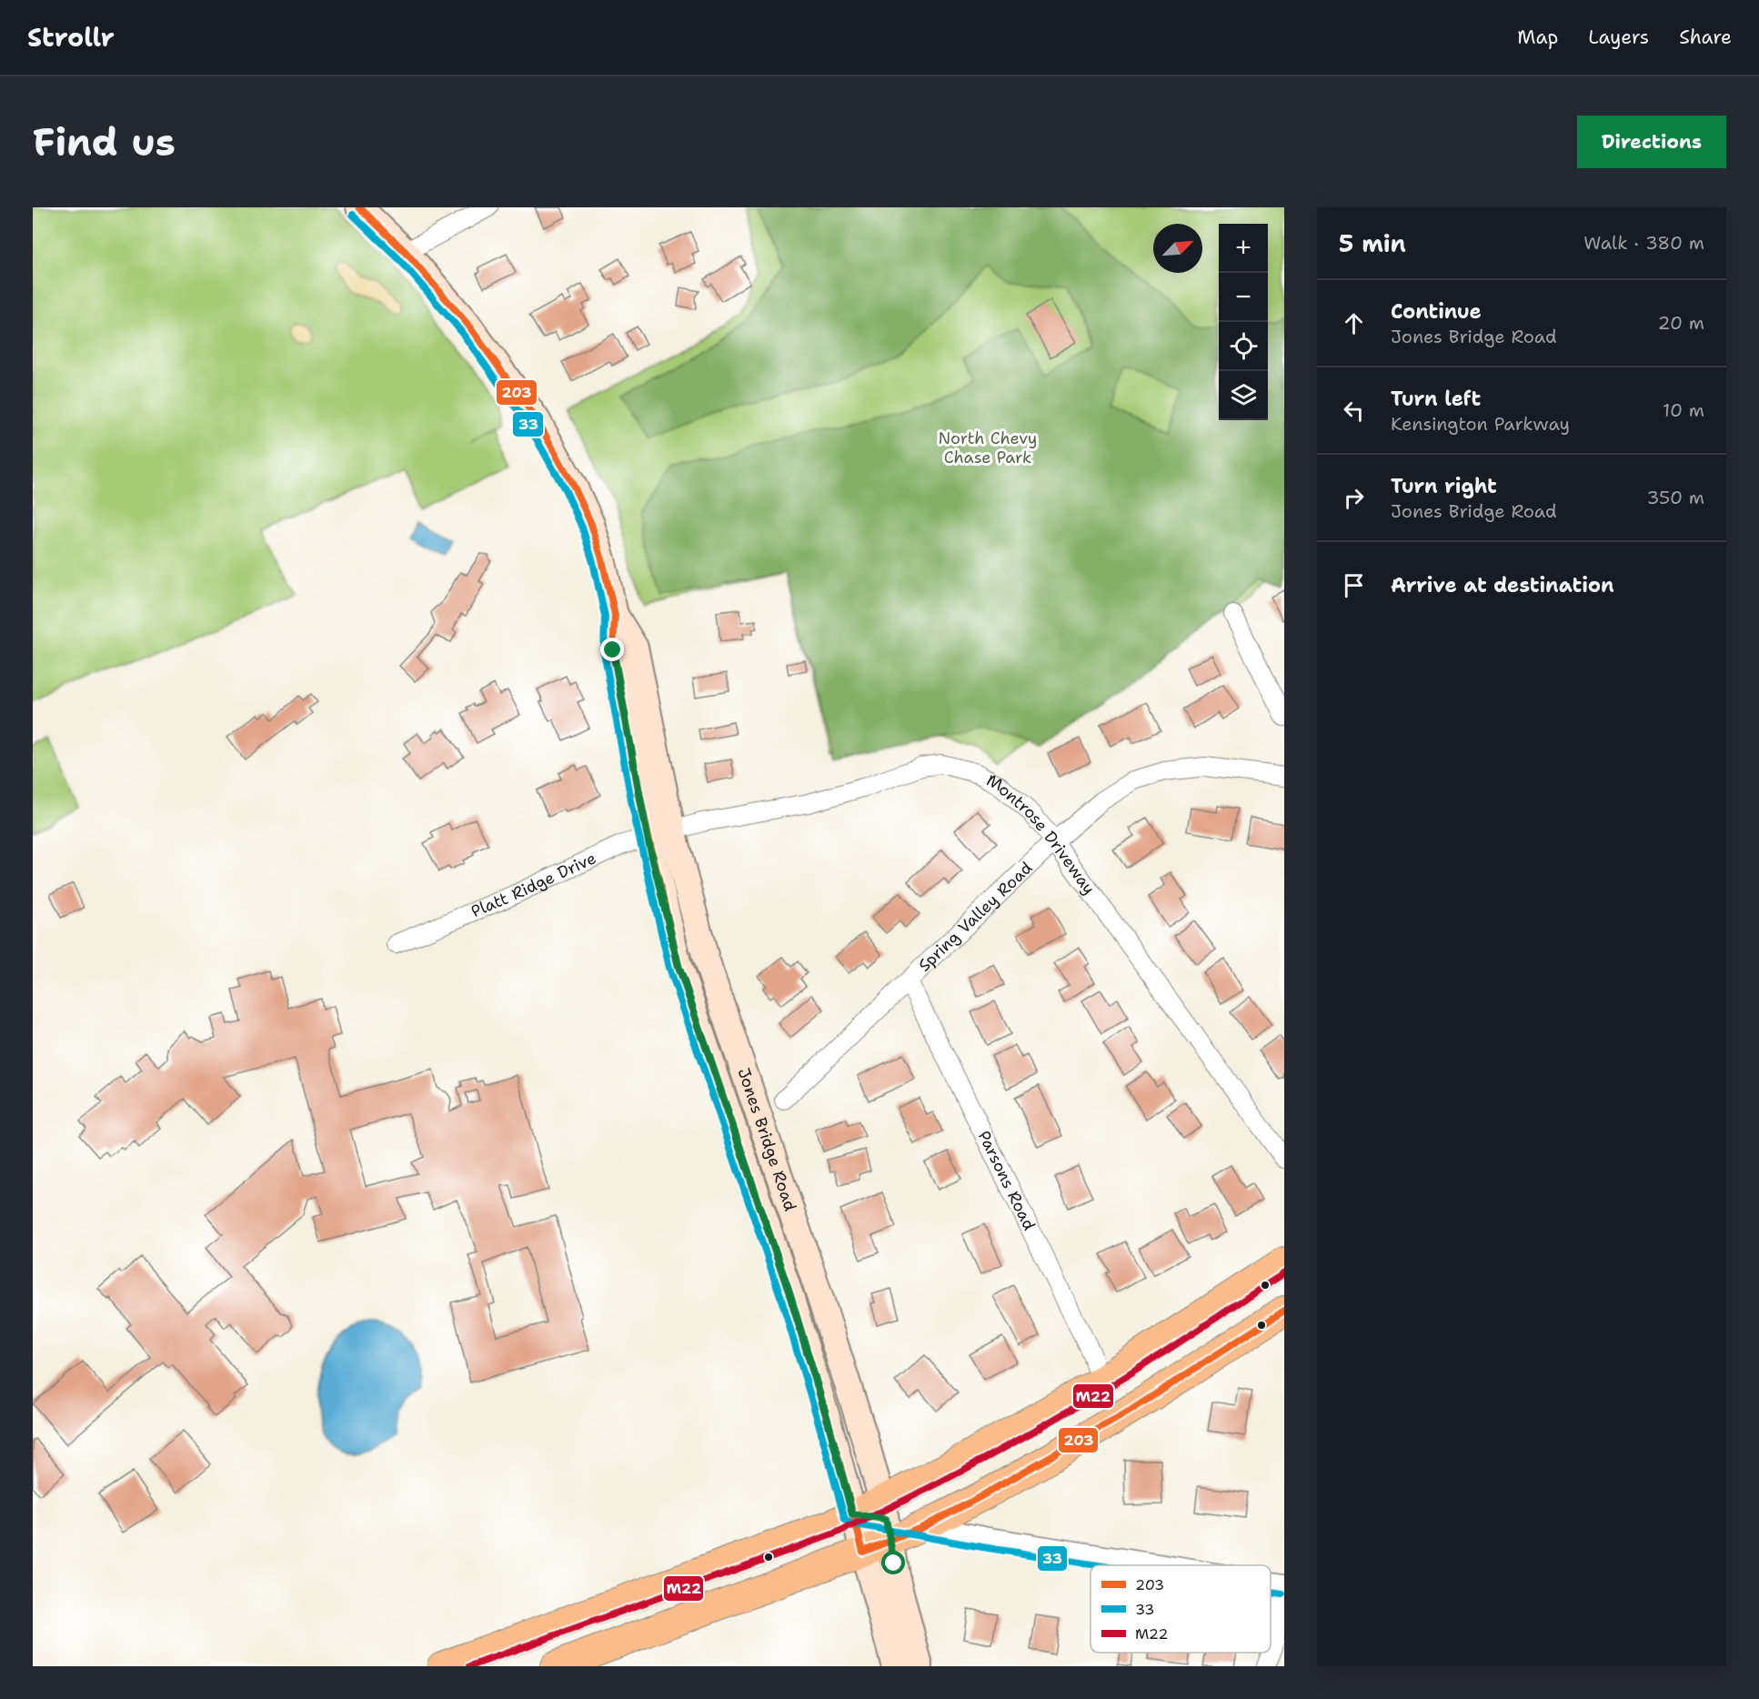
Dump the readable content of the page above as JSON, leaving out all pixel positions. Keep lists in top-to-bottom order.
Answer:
{
  "streets": {
    "main road": ["Jones Bridge Road"],
    "street": [
      "Montrose Driveway",
      "Platt Ridge Drive",
      "Spring Valley Road",
      "Parsons Road"
    ]
  },
  "crossings": [
    ["Montrose Driveway", "Platt Ridge Drive"],
    ["Montrose Driveway", "Spring Valley Road"],
    ["Montrose Driveway", "Jones Bridge Road"],
    ["Platt Ridge Drive", "Jones Bridge Road"],
    ["Spring Valley Road", "Parsons Road"]
  ],
  "parks": ["North Chevy Chase Park"],
  "lines": ["transit line 203", "transit line 33", "transit line M22"],
  "legend": ["203", "33", "M22"],
  "north": "top right",
  "page": {
    "header": "Strollr",
    "nav": ["Map", "Layers", "Share"],
    "buttons": "Directions",
    "title": "Find us",
    "heading": ["5 min", "Walk · 380 m"],
    "map_buttons": ["+", "−"],
    "list": [
      ["Continue", "Jones Bridge Road", "20 m"],
      ["Turn left", "Kensington Parkway", "10 m"],
      ["Turn right", "Jones Bridge Road", "350 m"],
      "Arrive at destination"
    ]
  }
}
